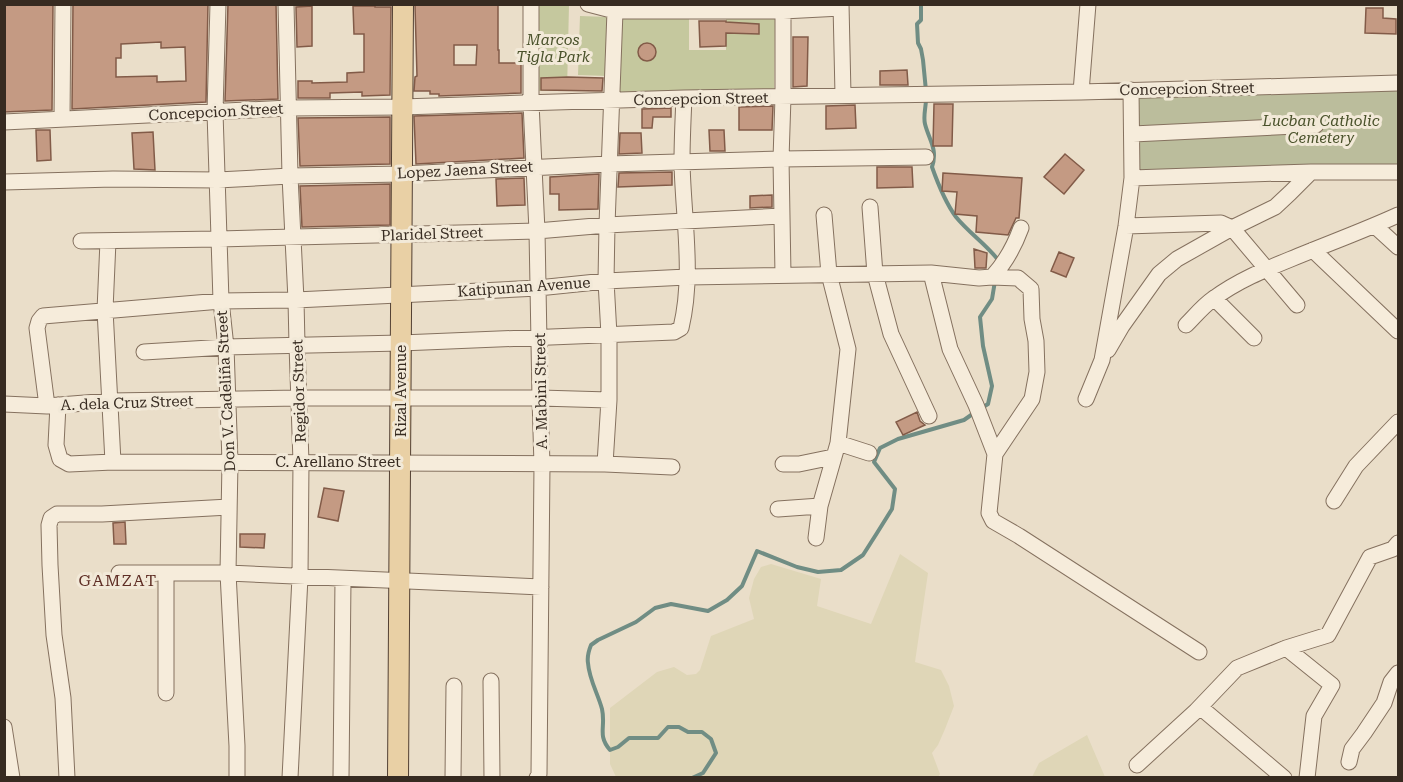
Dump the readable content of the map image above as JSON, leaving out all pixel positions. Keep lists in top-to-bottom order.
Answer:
{
  "streets": {
    "main road": ["Rizal Avenue"],
    "street": [
      "Concepcion Street",
      "Lopez Jaena Street",
      "Plaridel Street",
      "Katipunan Avenue",
      "Don V. Cadeliña Street",
      "Regidor Street",
      "A. Mabini Street",
      "A. dela Cruz Street",
      "C. Arellano Street"
    ]
  },
  "crossings": [
    ["Concepcion Street", "Don V. Cadeliña Street"],
    ["Concepcion Street", "Regidor Street"],
    ["Concepcion Street", "Rizal Avenue"],
    ["Concepcion Street", "A. Mabini Street"],
    ["Lopez Jaena Street", "Don V. Cadeliña Street"],
    ["Lopez Jaena Street", "Regidor Street"],
    ["Lopez Jaena Street", "Rizal Avenue"],
    ["Lopez Jaena Street", "A. Mabini Street"],
    ["Plaridel Street", "Don V. Cadeliña Street"],
    ["Plaridel Street", "Regidor Street"],
    ["Plaridel Street", "Rizal Avenue"],
    ["Plaridel Street", "A. Mabini Street"],
    ["Katipunan Avenue", "Don V. Cadeliña Street"],
    ["Katipunan Avenue", "Regidor Street"],
    ["Katipunan Avenue", "Rizal Avenue"],
    ["Katipunan Avenue", "A. Mabini Street"],
    ["Katipunan Avenue", "A. dela Cruz Street"],
    ["Katipunan Avenue", "C. Arellano Street"],
    ["Don V. Cadeliña Street", "A. dela Cruz Street"],
    ["Don V. Cadeliña Street", "C. Arellano Street"],
    ["Regidor Street", "A. dela Cruz Street"],
    ["Regidor Street", "C. Arellano Street"],
    ["Rizal Avenue", "A. dela Cruz Street"],
    ["Rizal Avenue", "C. Arellano Street"],
    ["A. Mabini Street", "A. dela Cruz Street"],
    ["A. Mabini Street", "C. Arellano Street"],
    ["A. dela Cruz Street", "C. Arellano Street"]
  ],
  "districts": ["GAMZAT"],
  "parks": ["Marcos Tigla Park", "Lucban Catholic Cemetery"]
}
